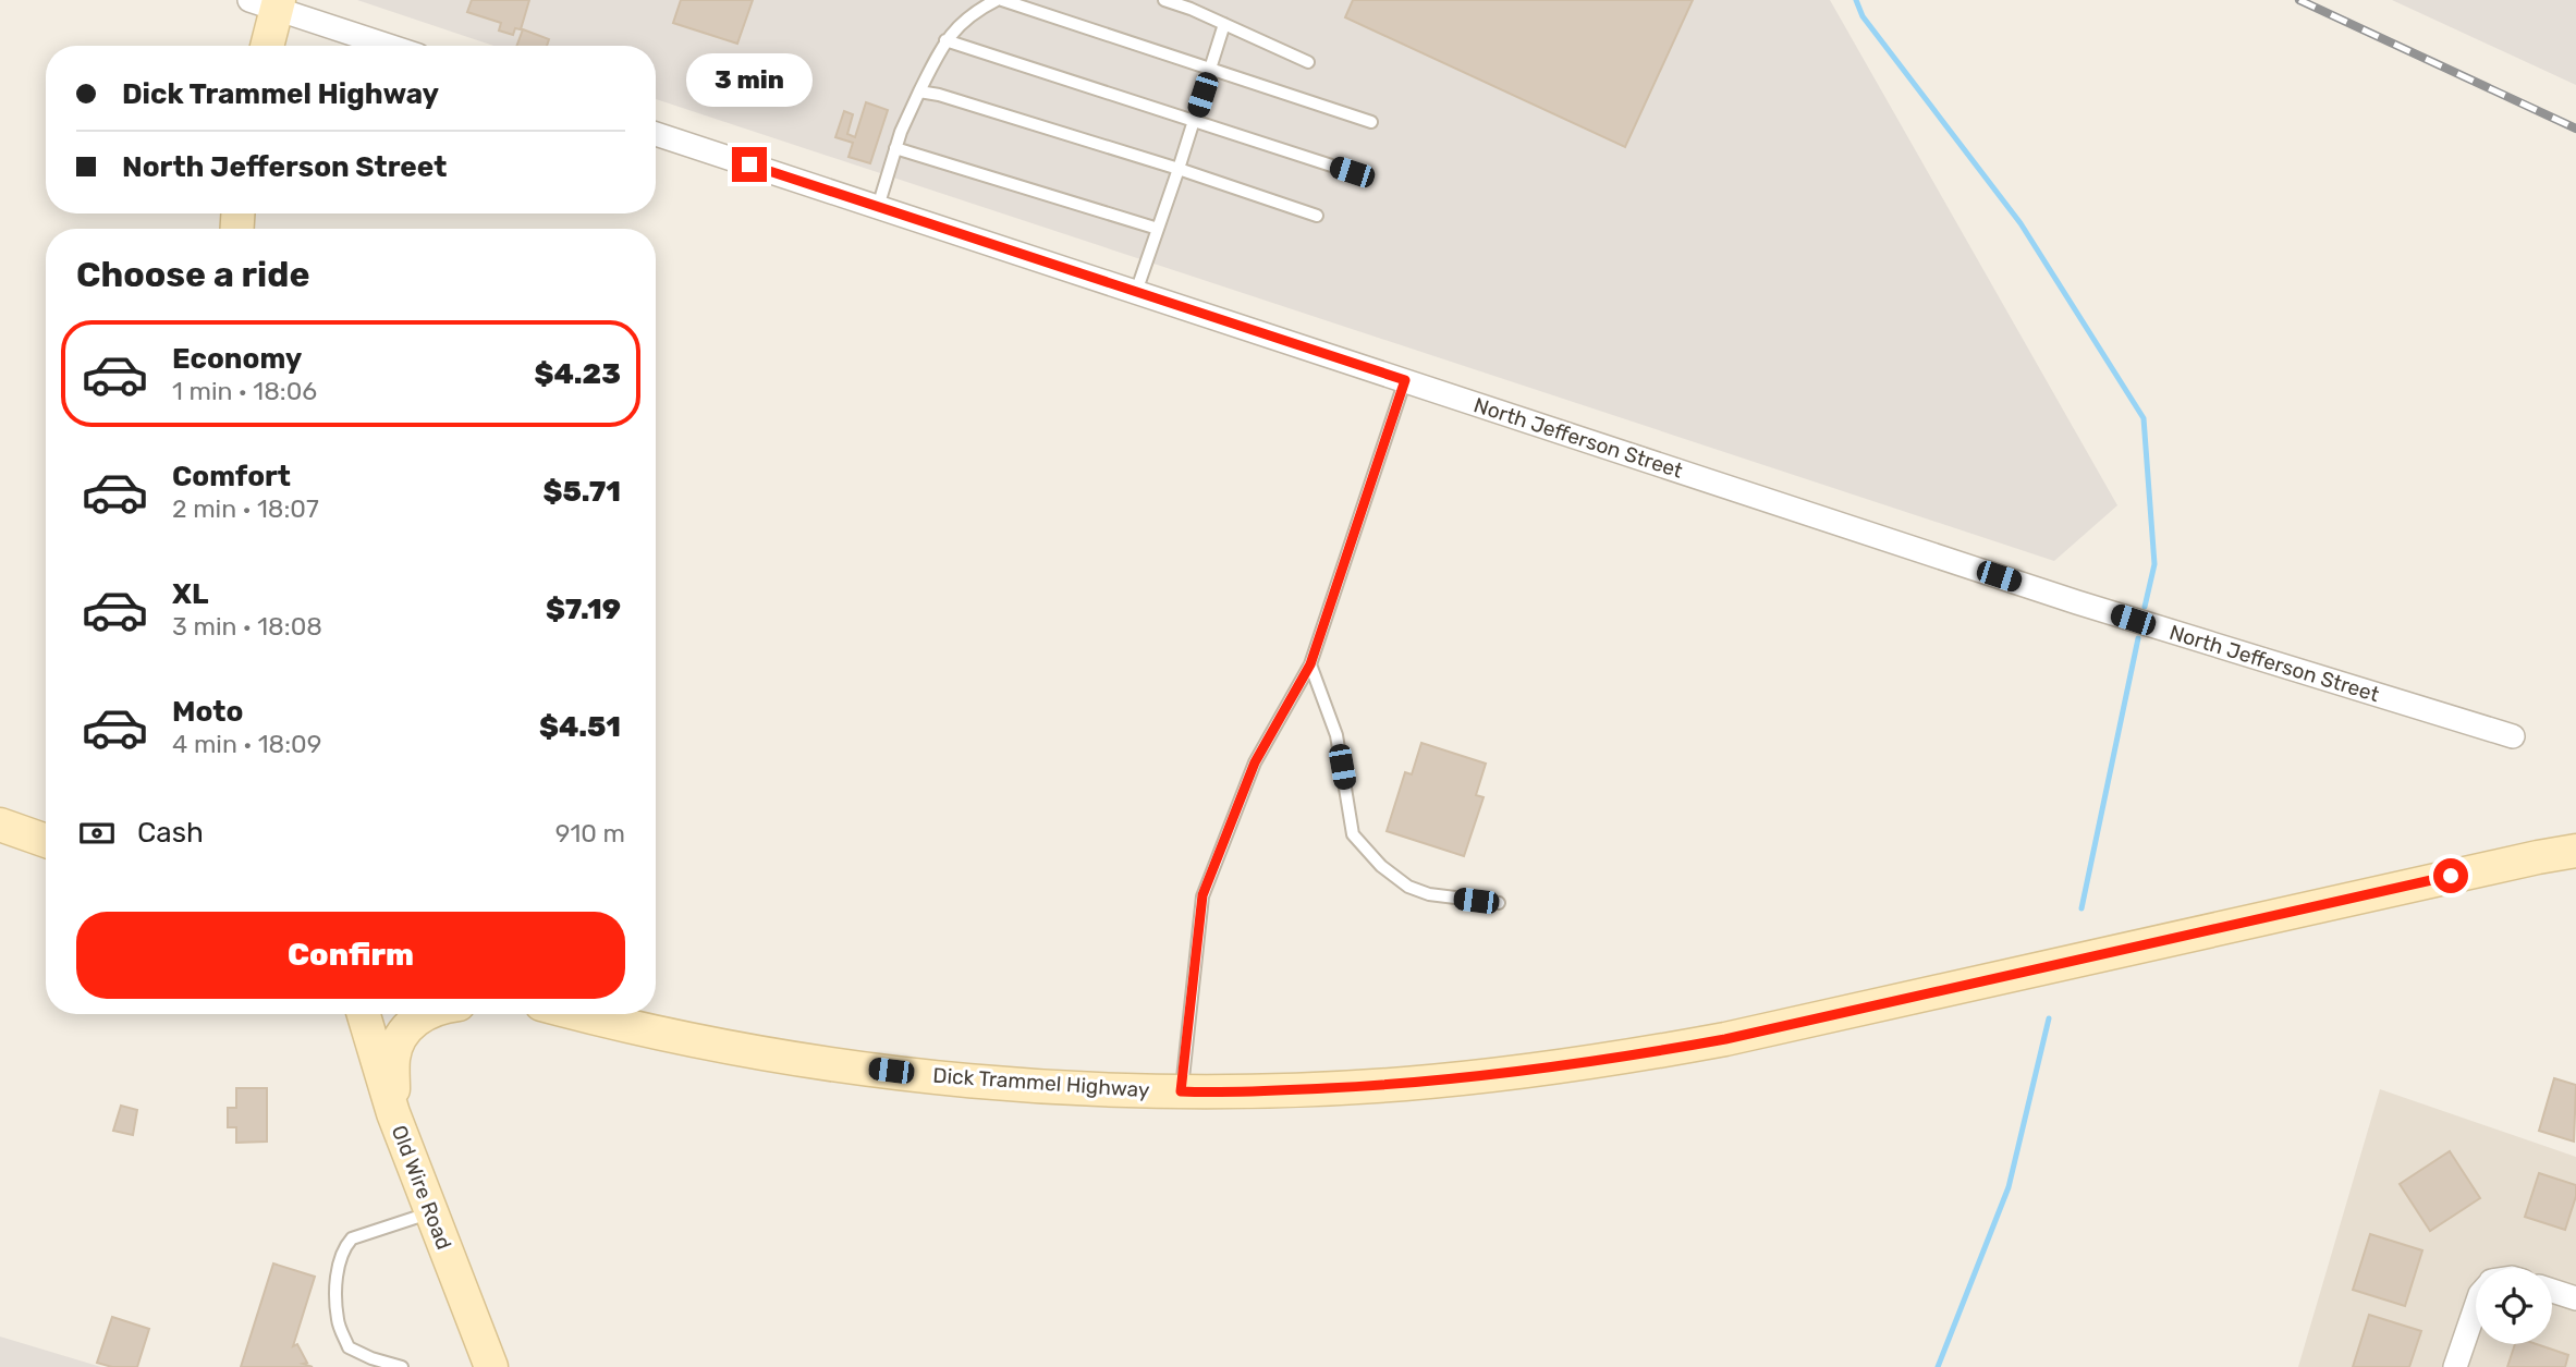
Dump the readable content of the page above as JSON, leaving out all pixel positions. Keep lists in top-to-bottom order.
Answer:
{
  "streets": {
    "main road": ["Dick Trammel Highway", "Old Wire Road"],
    "street": ["North Jefferson Street"]
  },
  "page": {
    "banner": ["Dick Trammel Highway", "North Jefferson Street"],
    "bubble": "3 min",
    "heading": "Choose a ride",
    "list": [
      {
        "name": "Economy",
        "note": "1 min · 18:06",
        "value": "$4.23"
      },
      {
        "name": "Comfort",
        "note": "2 min · 18:07",
        "value": "$5.71"
      },
      {
        "name": "XL",
        "note": "3 min · 18:08",
        "value": "$7.19"
      },
      {
        "name": "Moto",
        "note": "4 min · 18:09",
        "value": "$4.51"
      }
    ],
    "pay": ["Cash", "910 m"],
    "buttons": "Confirm"
  }
}
